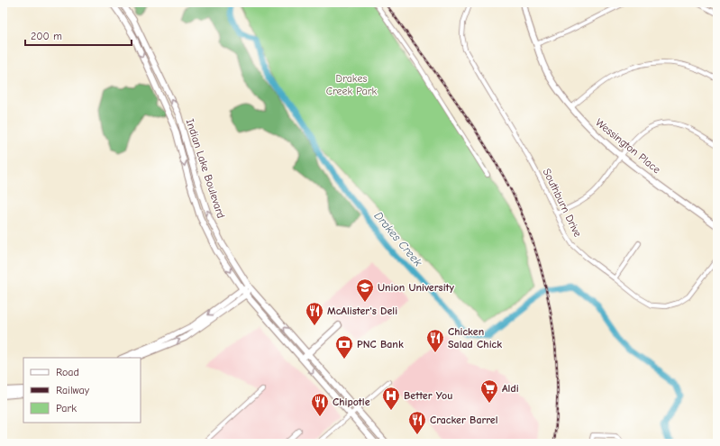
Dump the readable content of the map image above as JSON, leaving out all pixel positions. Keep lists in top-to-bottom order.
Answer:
{
  "streets": {
    "main road": ["Wessington Place", "Indian Lake Boulevard"],
    "street": ["Southburn Drive"]
  },
  "water": ["Drakes Creek"],
  "parks": ["Drakes Creek Park"],
  "places": {
    "school or university": ["Union University"],
    "restaurant": [
      "McAlister's Deli",
      "Chicken Salad Chick",
      "Chipotle",
      "Cracker Barrel"
    ],
    "bank": ["PNC Bank"],
    "supermarket": ["Aldi"],
    "hospital": ["Better You"]
  },
  "legend": ["Road", "Railway", "Park"],
  "scale_bar": "200 m"
}
